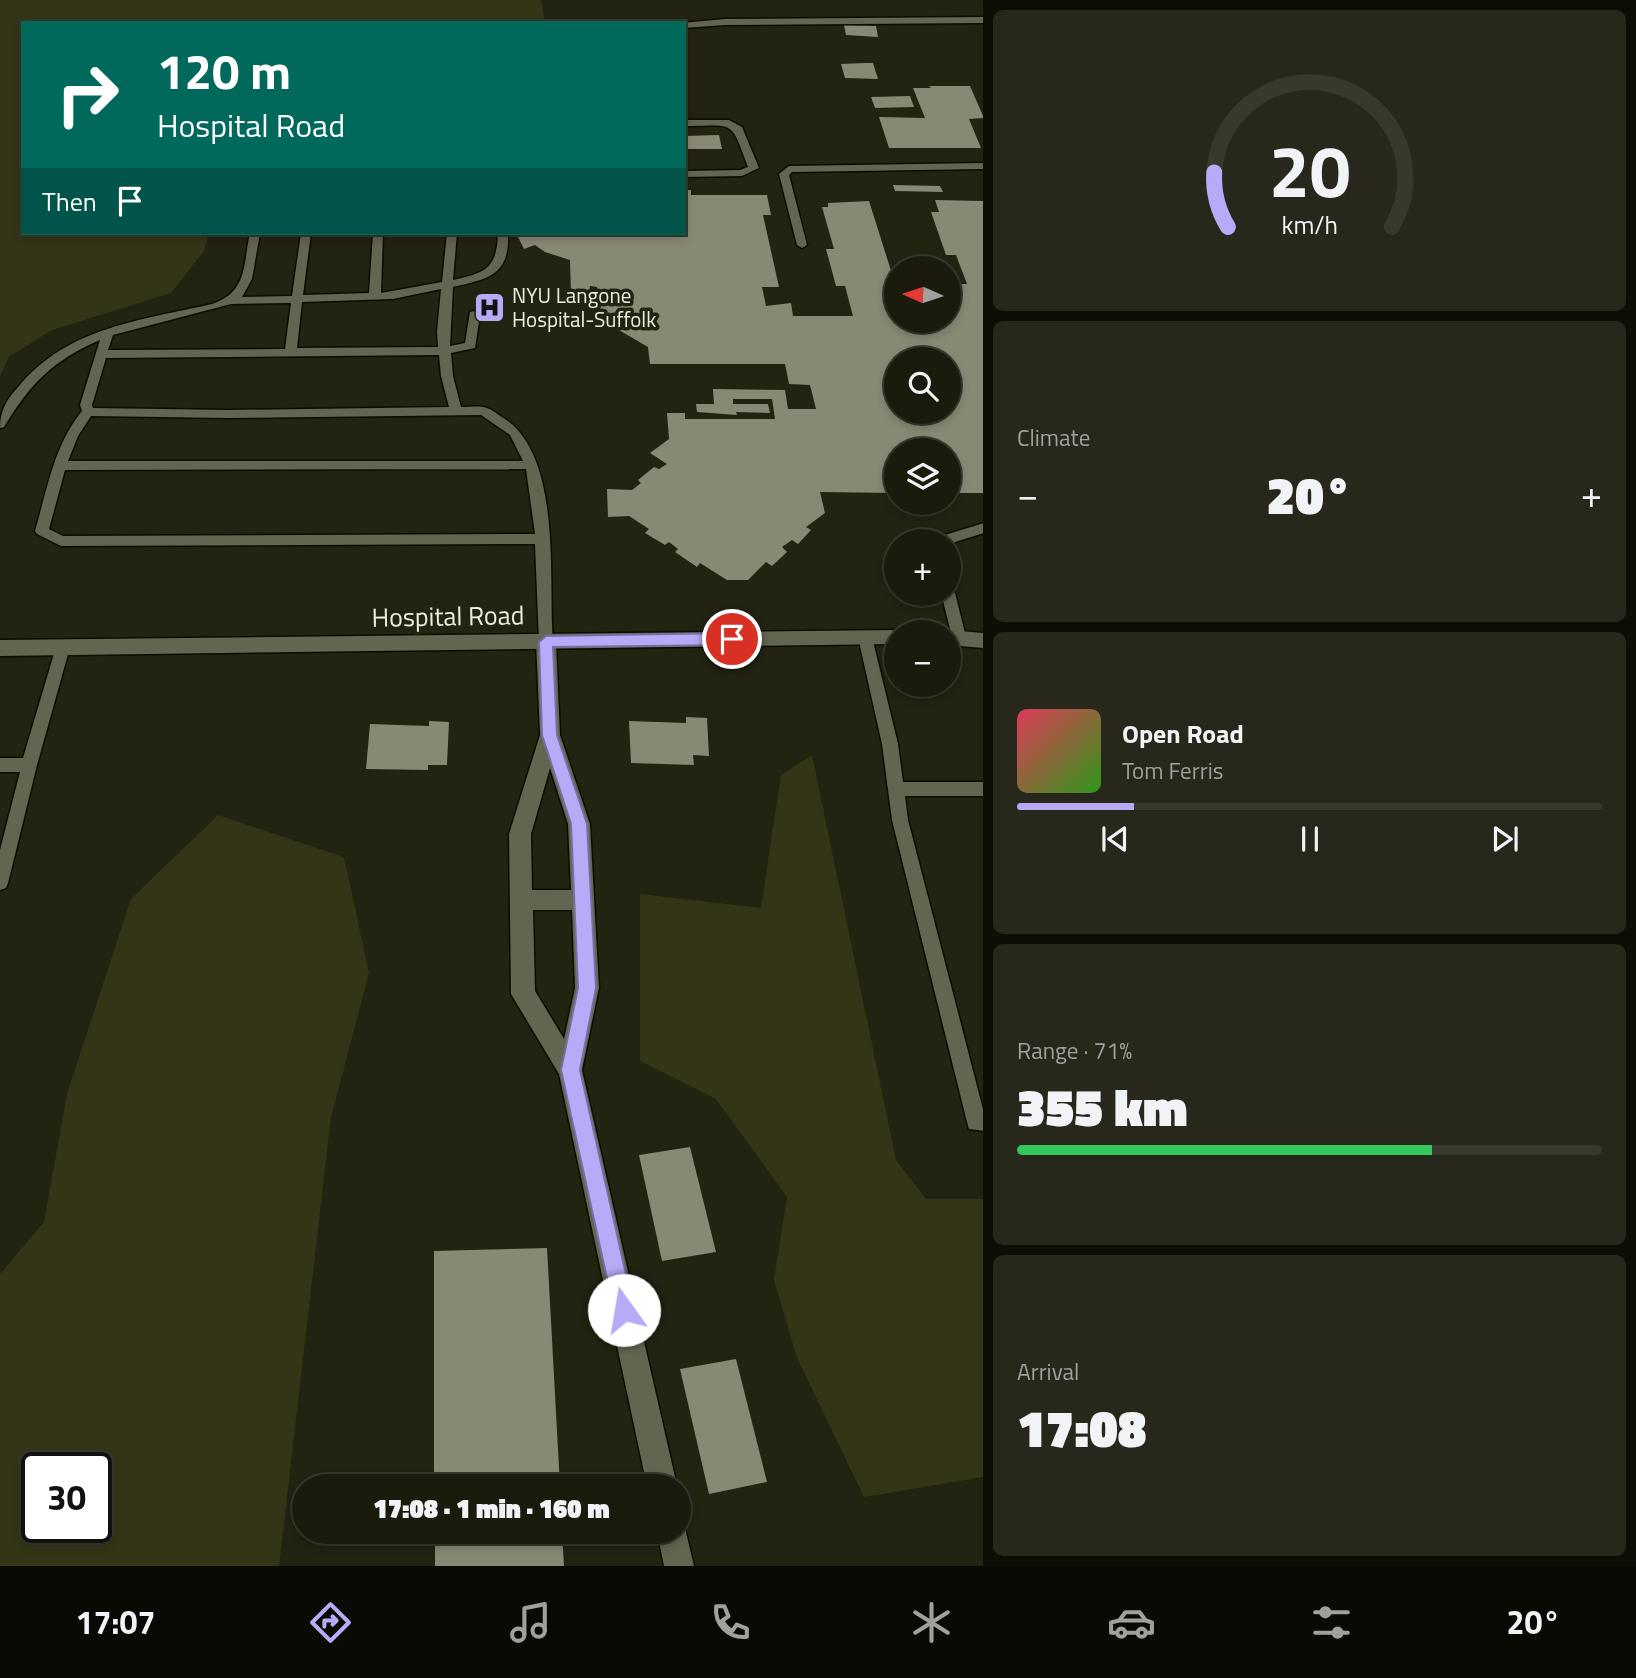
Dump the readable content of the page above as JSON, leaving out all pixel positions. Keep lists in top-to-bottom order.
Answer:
{
  "streets": {
    "street": ["Hospital Road"]
  },
  "places": {
    "hospital": ["NYU Langone Hospital-Suffolk"]
  },
  "north": "left",
  "page": {
    "turn": ["120 m", "Hospital Road"],
    "then": "Then",
    "map_buttons": ["+", "−"],
    "tile": [
      "Climate",
      ["Range · 71%", "355 km"],
      ["Arrival", "17:08"]
    ],
    "heat": ["−", "20°", "+"],
    "song": ["Open Road", "Tom Ferris"],
    "limit": "30",
    "trip": "17:08 · 1 min · 160 m",
    "tabs": ["17:07", "20°"],
    "gauge": ["20", "km/h"]
  }
}
